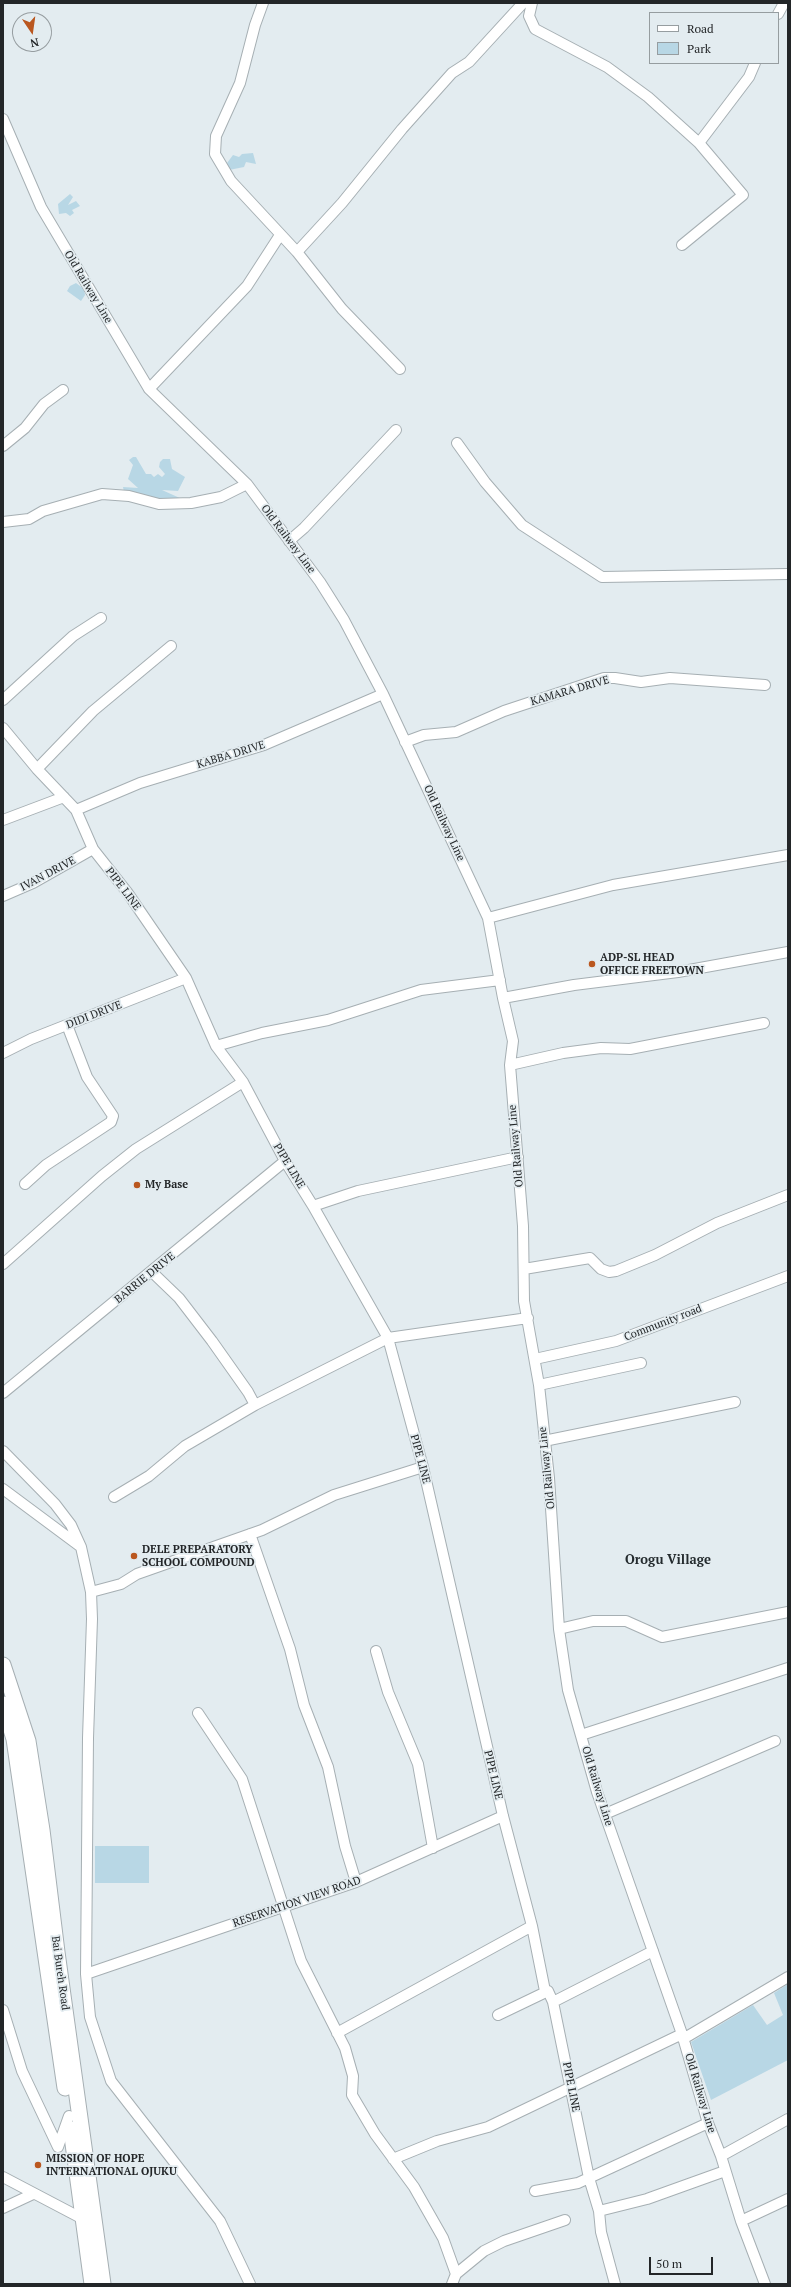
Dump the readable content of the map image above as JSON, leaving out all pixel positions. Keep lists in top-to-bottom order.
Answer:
{
  "streets": {
    "highway": ["Bai Bureh Road"],
    "street": [
      "Old Railway Line",
      "KAMARA DRIVE",
      "KABBA DRIVE",
      "IVAN DRIVE",
      "PIPE LINE",
      "DIDI DRIVE",
      "BARRIE DRIVE",
      "Community road",
      "RESERVATION VIEW ROAD"
    ]
  },
  "crossings": [
    ["Old Railway Line", "KAMARA DRIVE"],
    ["Old Railway Line", "KABBA DRIVE"],
    ["Old Railway Line", "Community road"],
    ["KABBA DRIVE", "PIPE LINE"],
    ["IVAN DRIVE", "PIPE LINE"],
    ["PIPE LINE", "DIDI DRIVE"],
    ["PIPE LINE", "BARRIE DRIVE"],
    ["PIPE LINE", "RESERVATION VIEW ROAD"]
  ],
  "districts": ["Orogu Village"],
  "places": [
    "ADP-SL HEAD OFFICE FREETOWN",
    "My Base",
    "DELE PREPARATORY SCHOOL COMPOUND",
    "MISSION OF HOPE INTERNATIONAL OJUKU"
  ],
  "legend": ["Road", "Park"],
  "scale_bar": "50 m",
  "north": "bottom"
}
